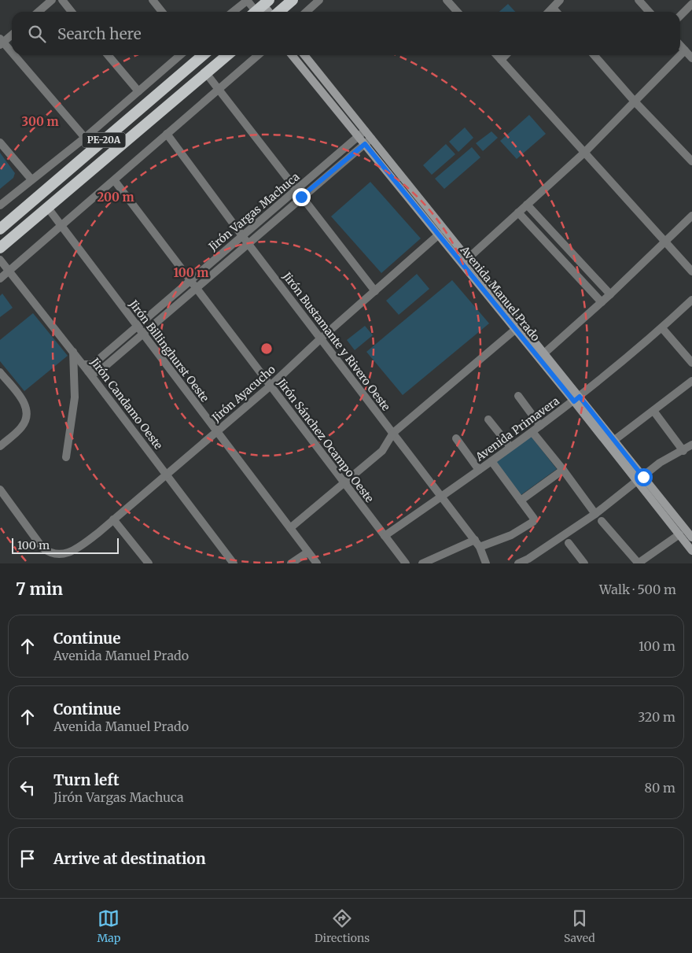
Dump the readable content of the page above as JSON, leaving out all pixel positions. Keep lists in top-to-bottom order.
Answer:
{
  "streets": {
    "highway": ["PE-20A"],
    "main road": ["Avenida Manuel Prado"],
    "street": [
      "Jirón Vargas Machuca",
      "Jirón Bustamante y Rivero Oeste",
      "Jirón Billinghurst Oeste",
      "Jirón Ayacucho",
      "Jirón Candamo Oeste",
      "Avenida Primavera",
      "Jirón Sánchez Ocampo Oeste"
    ]
  },
  "crossings": [
    ["PE-20A", "Jirón Billinghurst Oeste"],
    ["Jirón Vargas Machuca", "Avenida Manuel Prado"],
    ["Jirón Vargas Machuca", "Jirón Bustamante y Rivero Oeste"],
    ["Jirón Vargas Machuca", "Jirón Billinghurst Oeste"],
    ["Jirón Vargas Machuca", "Jirón Candamo Oeste"],
    ["Jirón Vargas Machuca", "Jirón Sánchez Ocampo Oeste"],
    ["Avenida Manuel Prado", "Jirón Ayacucho"],
    ["Avenida Manuel Prado", "Avenida Primavera"],
    ["Jirón Bustamante y Rivero Oeste", "Jirón Ayacucho"],
    ["Jirón Bustamante y Rivero Oeste", "Avenida Primavera"],
    ["Jirón Billinghurst Oeste", "Jirón Ayacucho"],
    ["Jirón Ayacucho", "Jirón Candamo Oeste"],
    ["Jirón Ayacucho", "Jirón Sánchez Ocampo Oeste"],
    ["Avenida Primavera", "Jirón Sánchez Ocampo Oeste"]
  ],
  "scale_bar": "100 m",
  "page": {
    "search": "Search here",
    "scale": "100 m",
    "heading": ["7 min", "Walk · 500 m"],
    "list": [
      ["Continue", "Avenida Manuel Prado", "100 m"],
      ["Continue", "Avenida Manuel Prado", "320 m"],
      ["Turn left", "Jirón Vargas Machuca", "80 m"],
      "Arrive at destination"
    ],
    "nav": ["Map", "Directions", "Saved"]
  },
  "rings": ["300 m", "200 m", "100 m"]
}
